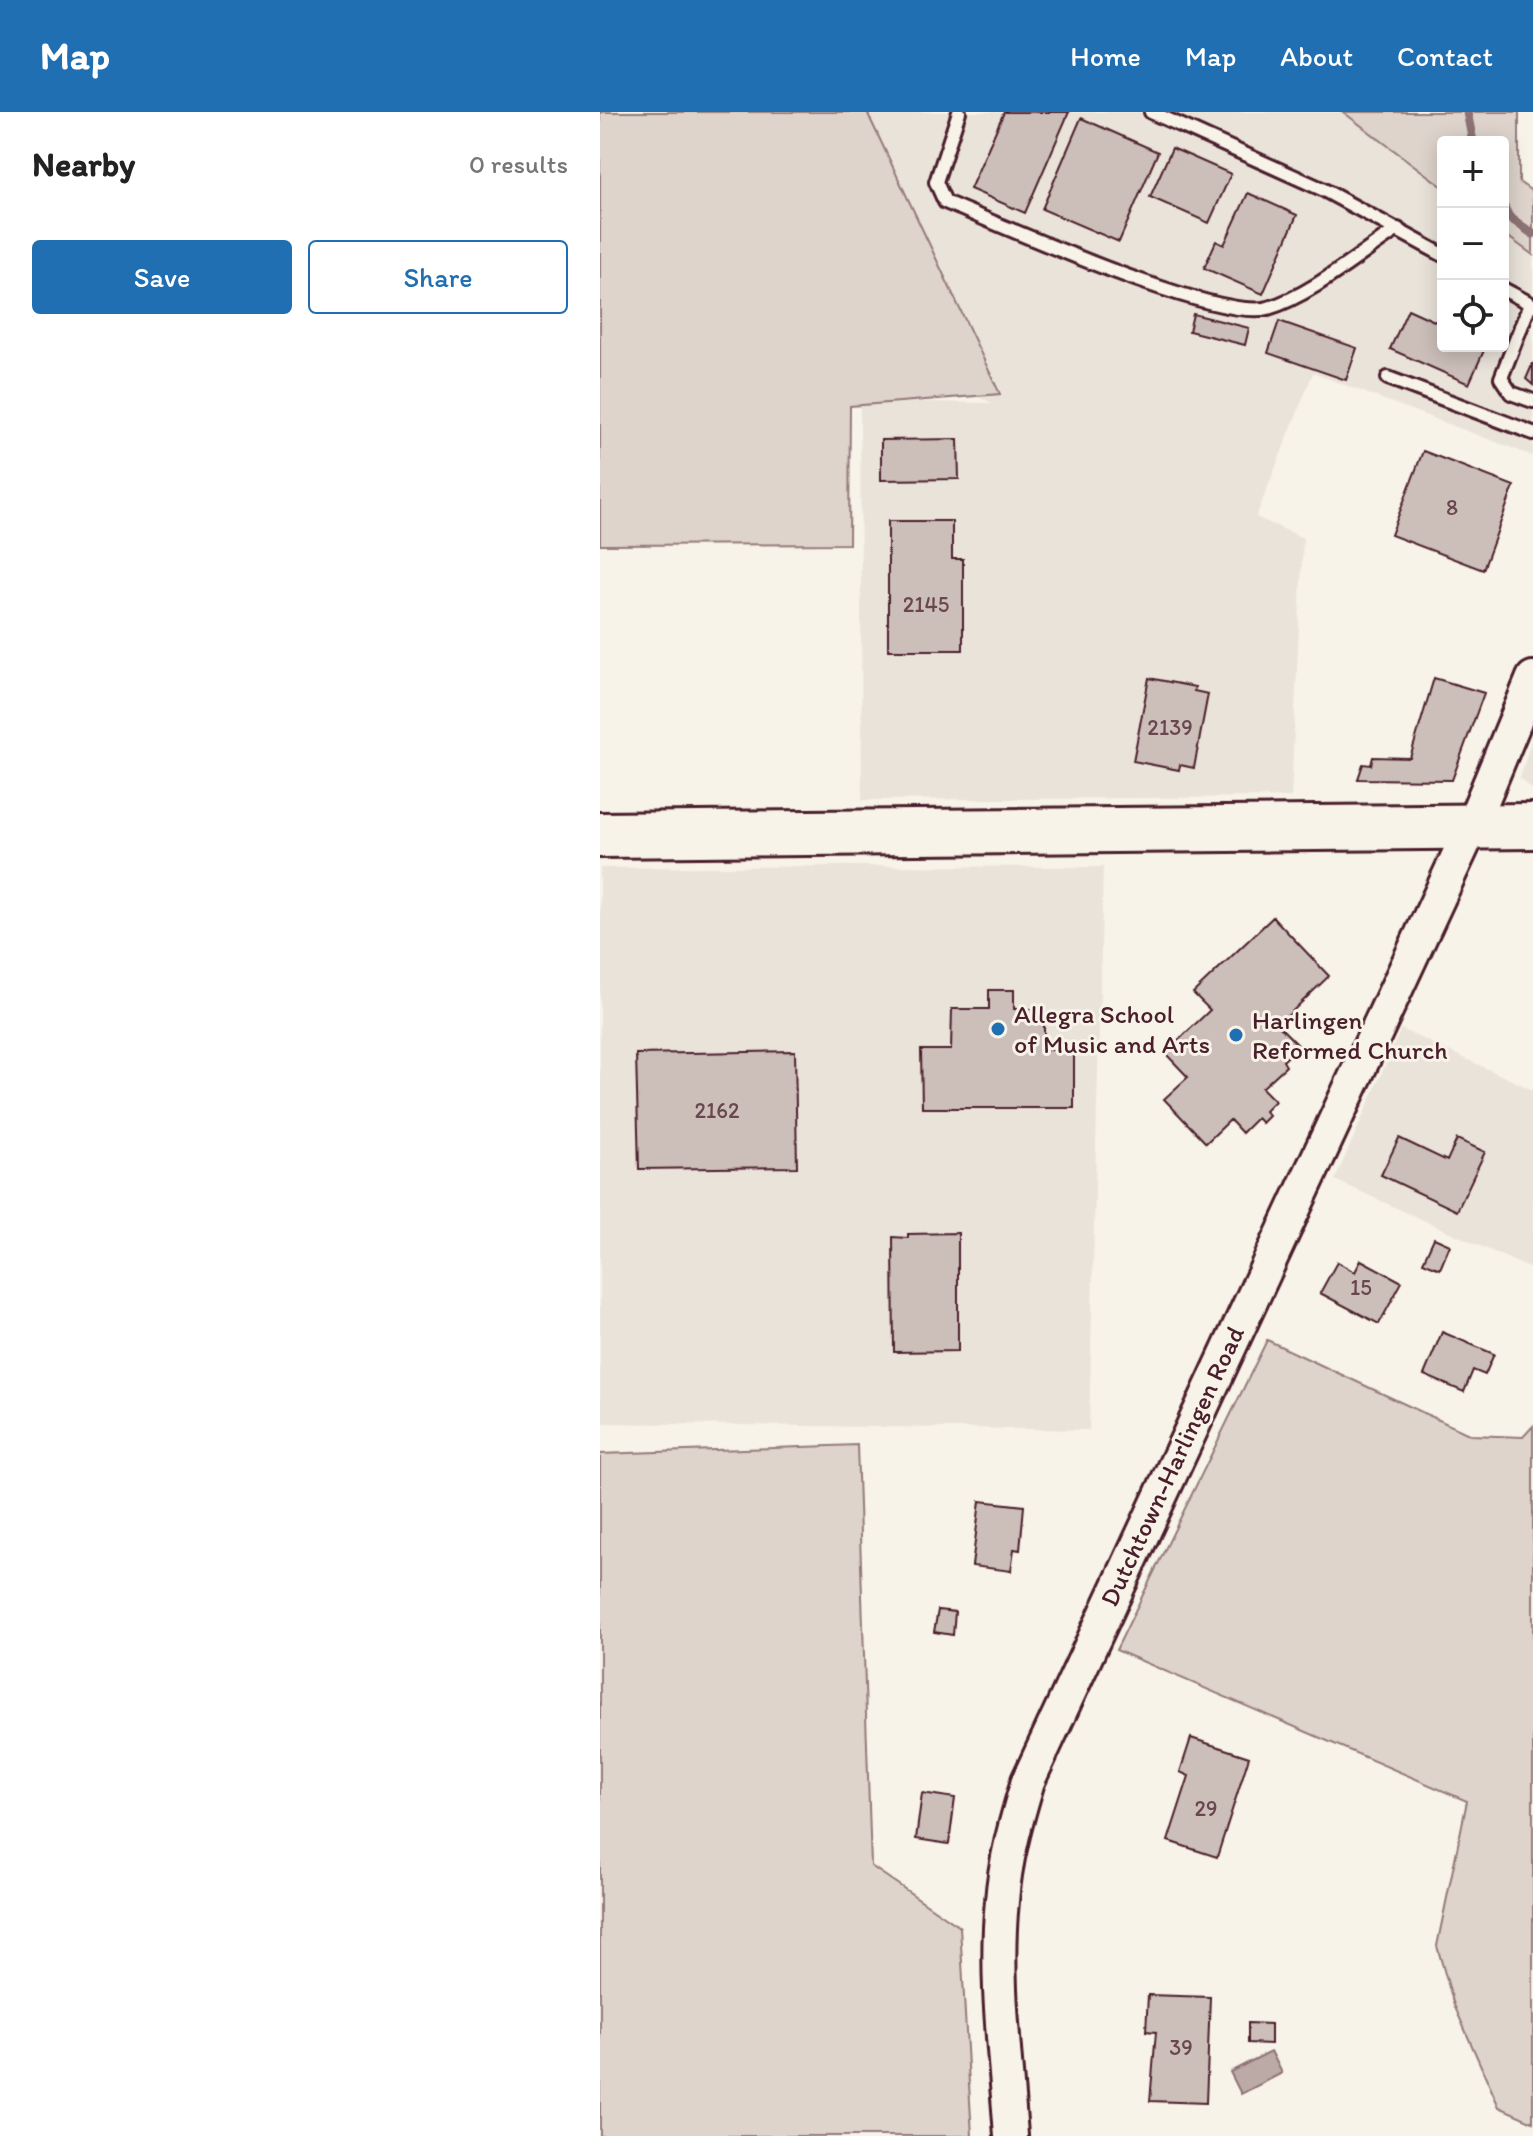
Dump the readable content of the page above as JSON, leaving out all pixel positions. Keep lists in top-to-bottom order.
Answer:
{
  "streets": {
    "street": ["Dutchtown-Harlingen Road"]
  },
  "places": ["Allegra School of Music and Arts", "Harlingen Reformed Church"],
  "house_numbers": [
    "8",
    "2145",
    "2139",
    "2162",
    "15",
    "29",
    "39"
  ],
  "page": {
    "header": "Map",
    "nav": [
      "Home",
      "Map",
      "About",
      "Contact"
    ],
    "heading": ["Nearby", "0 results"],
    "map_buttons": ["+", "−"],
    "buttons": ["Save", "Share"]
  }
}
